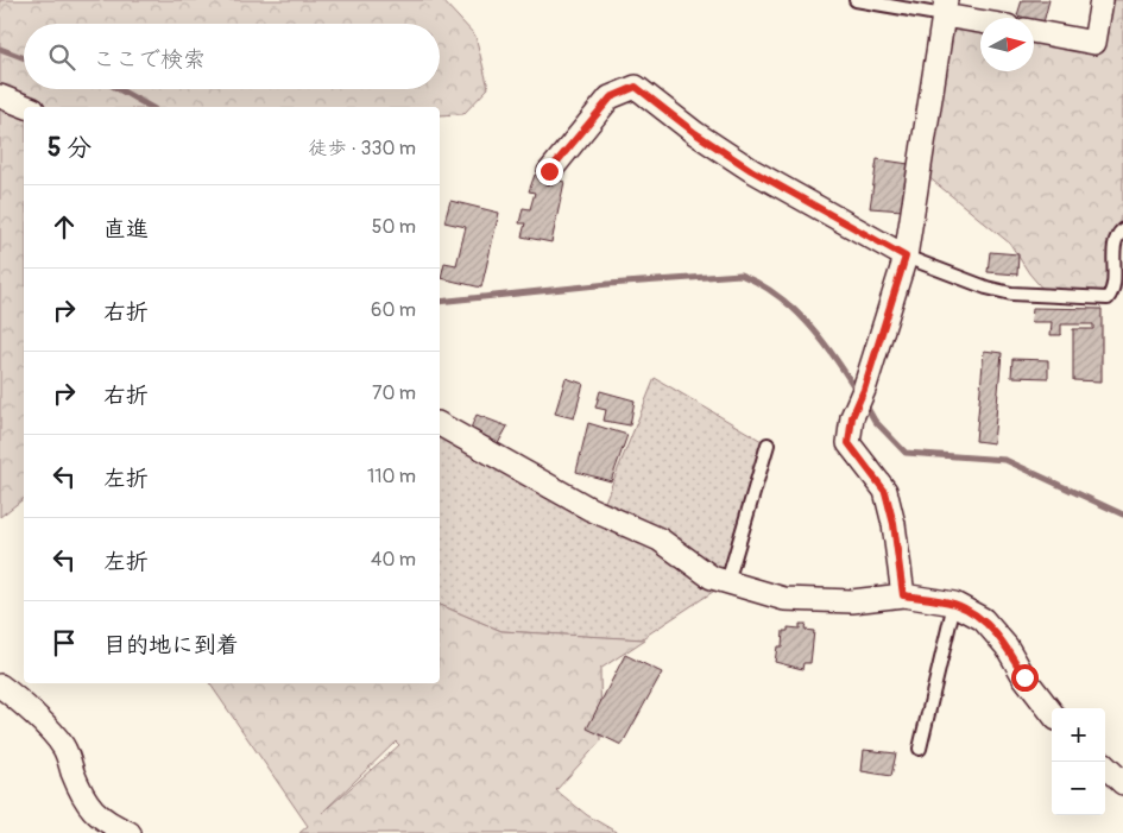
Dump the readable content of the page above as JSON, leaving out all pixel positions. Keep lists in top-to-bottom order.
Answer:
{
  "north": "right",
  "page": {
    "search": "ここで検索",
    "heading": ["5 分", "徒歩 · 330 m"],
    "list": [
      ["直進", "50 m"],
      ["右折", "60 m"],
      ["右折", "70 m"],
      ["左折", "110 m"],
      ["左折", "40 m"],
      "目的地に到着"
    ],
    "map_buttons": ["+", "−"]
  }
}
